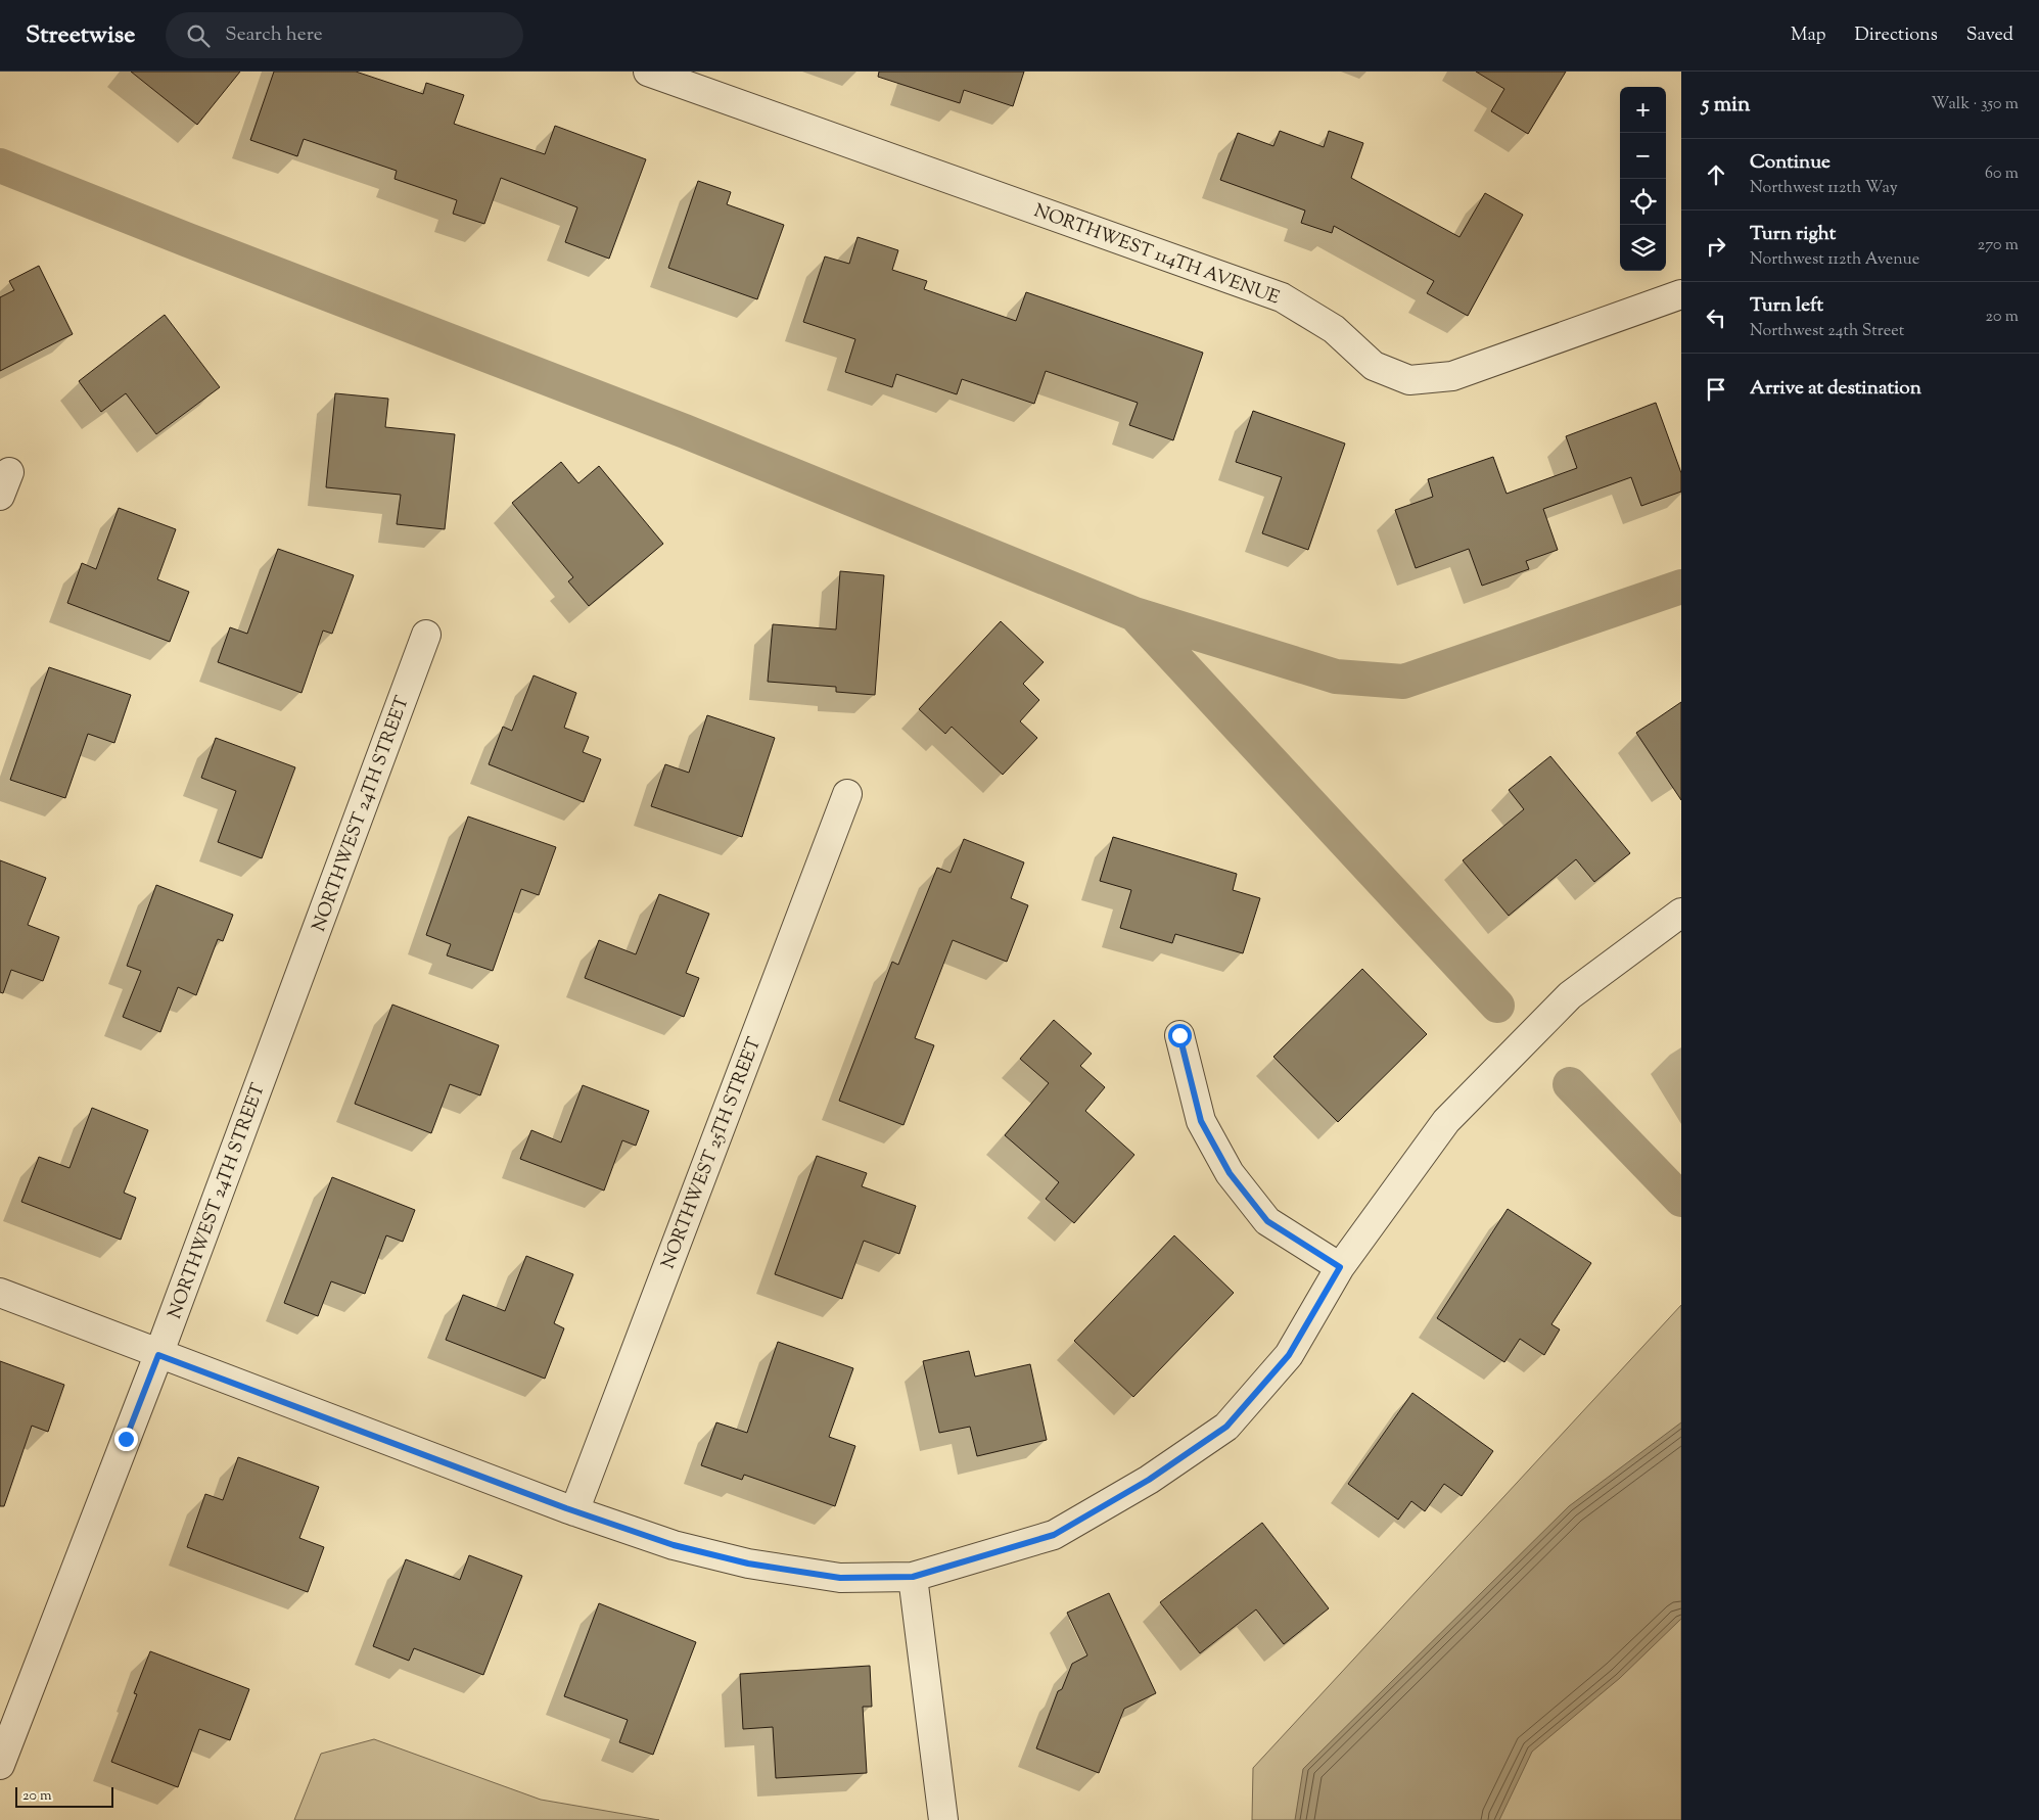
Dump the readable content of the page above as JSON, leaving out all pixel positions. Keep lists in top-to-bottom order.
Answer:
{
  "streets": {
    "street": ["NORTHWEST 114TH AVENUE", "NORTHWEST 24TH STREET", "NORTHWEST 25TH STREET"]
  },
  "scale_bar": "20 m",
  "page": {
    "header": "Streetwise",
    "search": "Search here",
    "nav": ["Map", "Directions", "Saved"],
    "heading": ["5 min", "Walk · 350 m"],
    "map_buttons": ["+", "−"],
    "list": [
      ["Continue", "Northwest 112th Way", "60 m"],
      ["Turn right", "Northwest 112th Avenue", "270 m"],
      ["Turn left", "Northwest 24th Street", "20 m"],
      "Arrive at destination"
    ],
    "scale": "20 m"
  }
}
